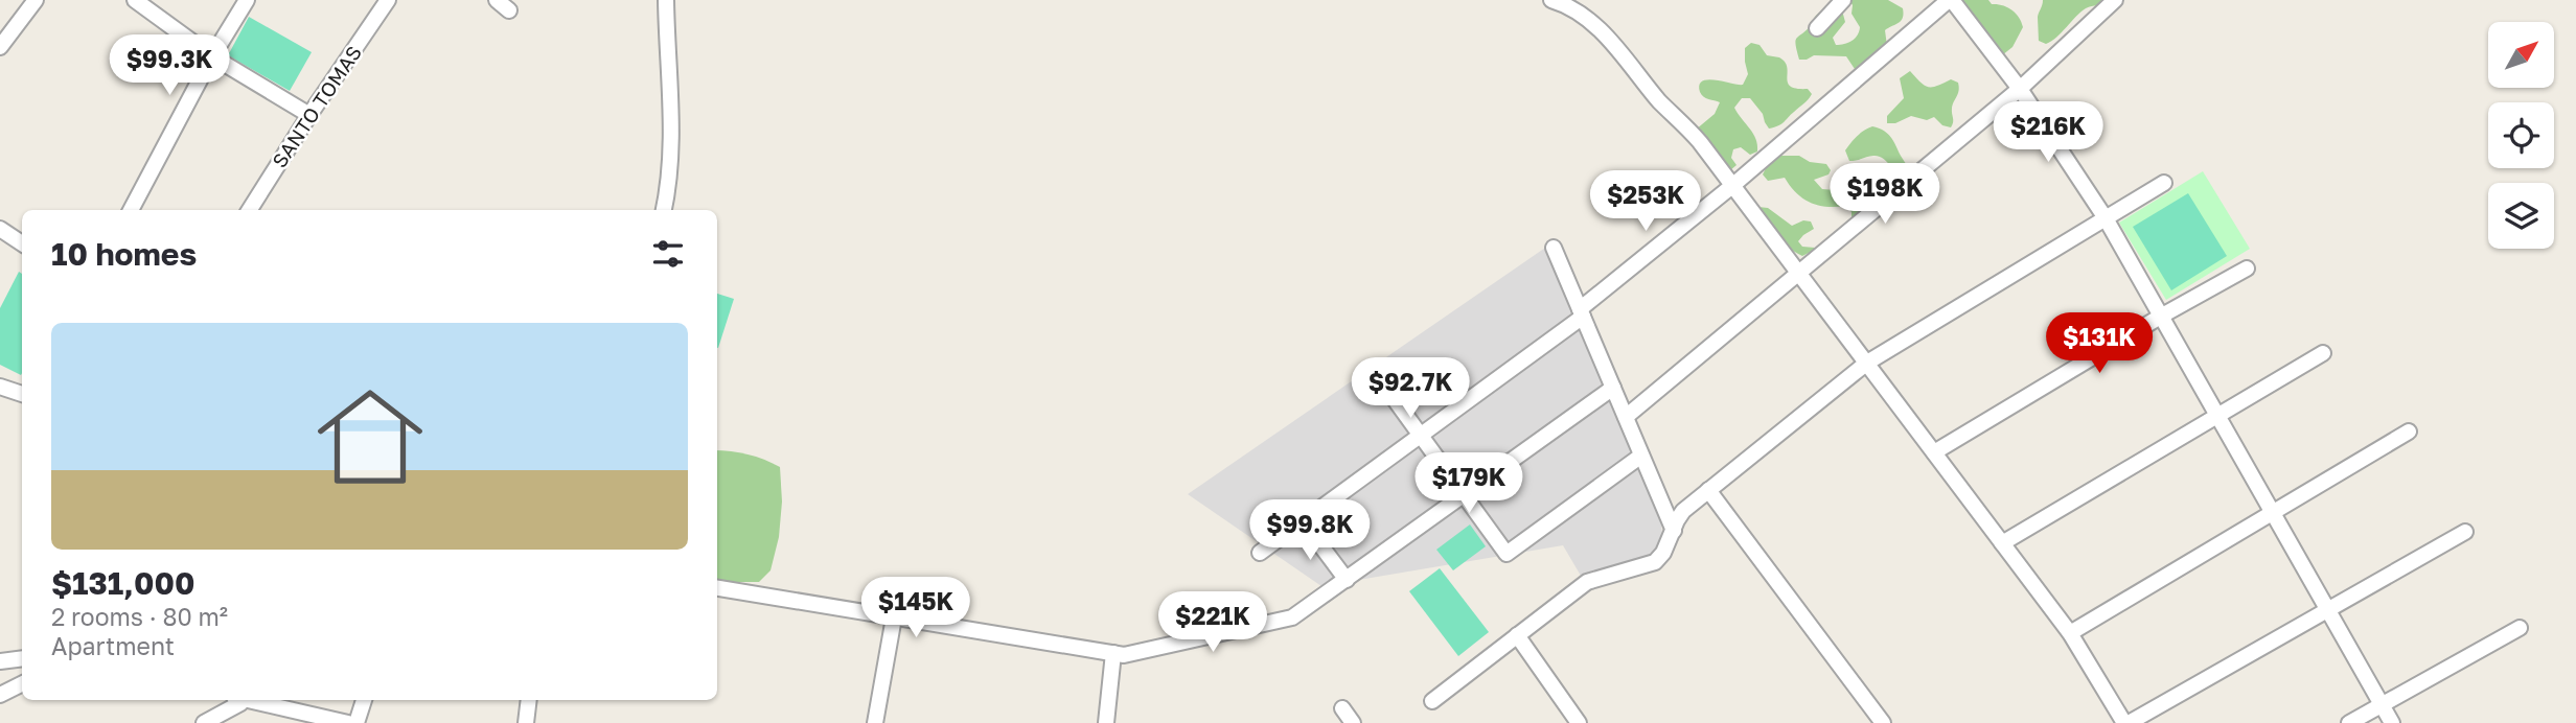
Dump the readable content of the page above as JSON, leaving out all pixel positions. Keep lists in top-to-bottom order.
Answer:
{
  "streets": {
    "street": ["SANTO TOMAS"]
  },
  "north": "top right",
  "page": {
    "price": [
      "$99.3K",
      "$216K",
      "$198K",
      "$253K",
      "$131K",
      "$92.7K",
      "$179K",
      "$99.8K",
      "$145K",
      "$221K"
    ],
    "heading": "10 homes",
    "list": [
      {
        "name": "$131,000",
        "note": "2 rooms · 80 m² · Apartment"
      }
    ]
  }
}
